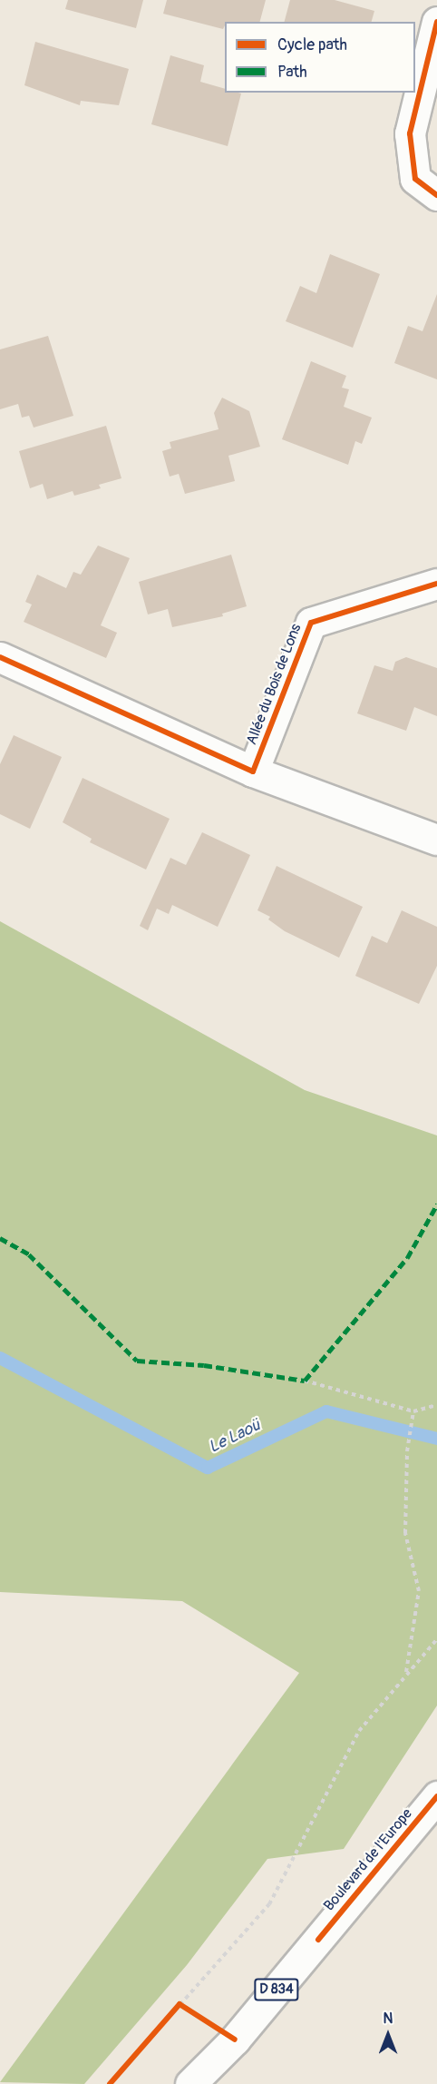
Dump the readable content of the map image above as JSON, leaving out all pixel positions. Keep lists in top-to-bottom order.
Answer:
{
  "streets": {
    "street": ["Allée du Bois de Lons", "Boulevard de l'Europe", "D 834"]
  },
  "water": ["Le Laoü"],
  "legend": ["Cycle path", "Path"],
  "north": "top"
}
